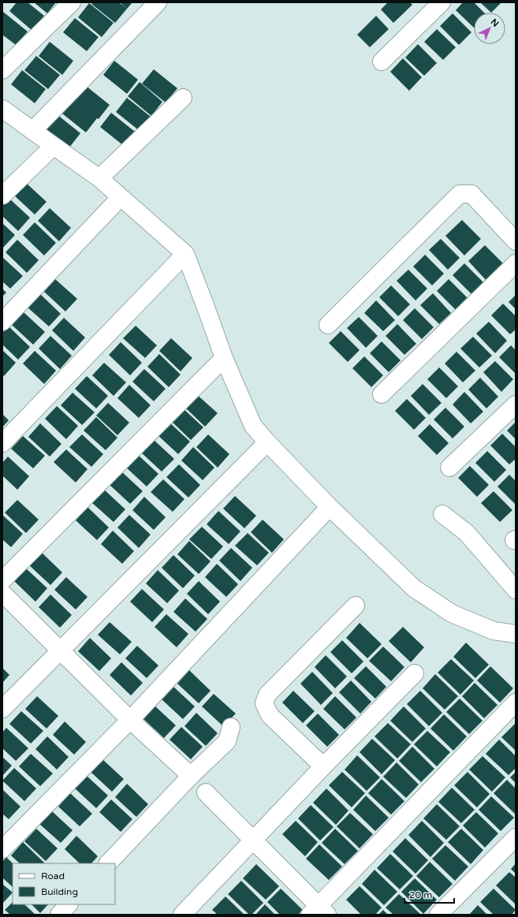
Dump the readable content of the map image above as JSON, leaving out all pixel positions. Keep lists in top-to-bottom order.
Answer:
{
  "legend": ["Road", "Building"],
  "scale_bar": "20 m",
  "north": "top right"
}
